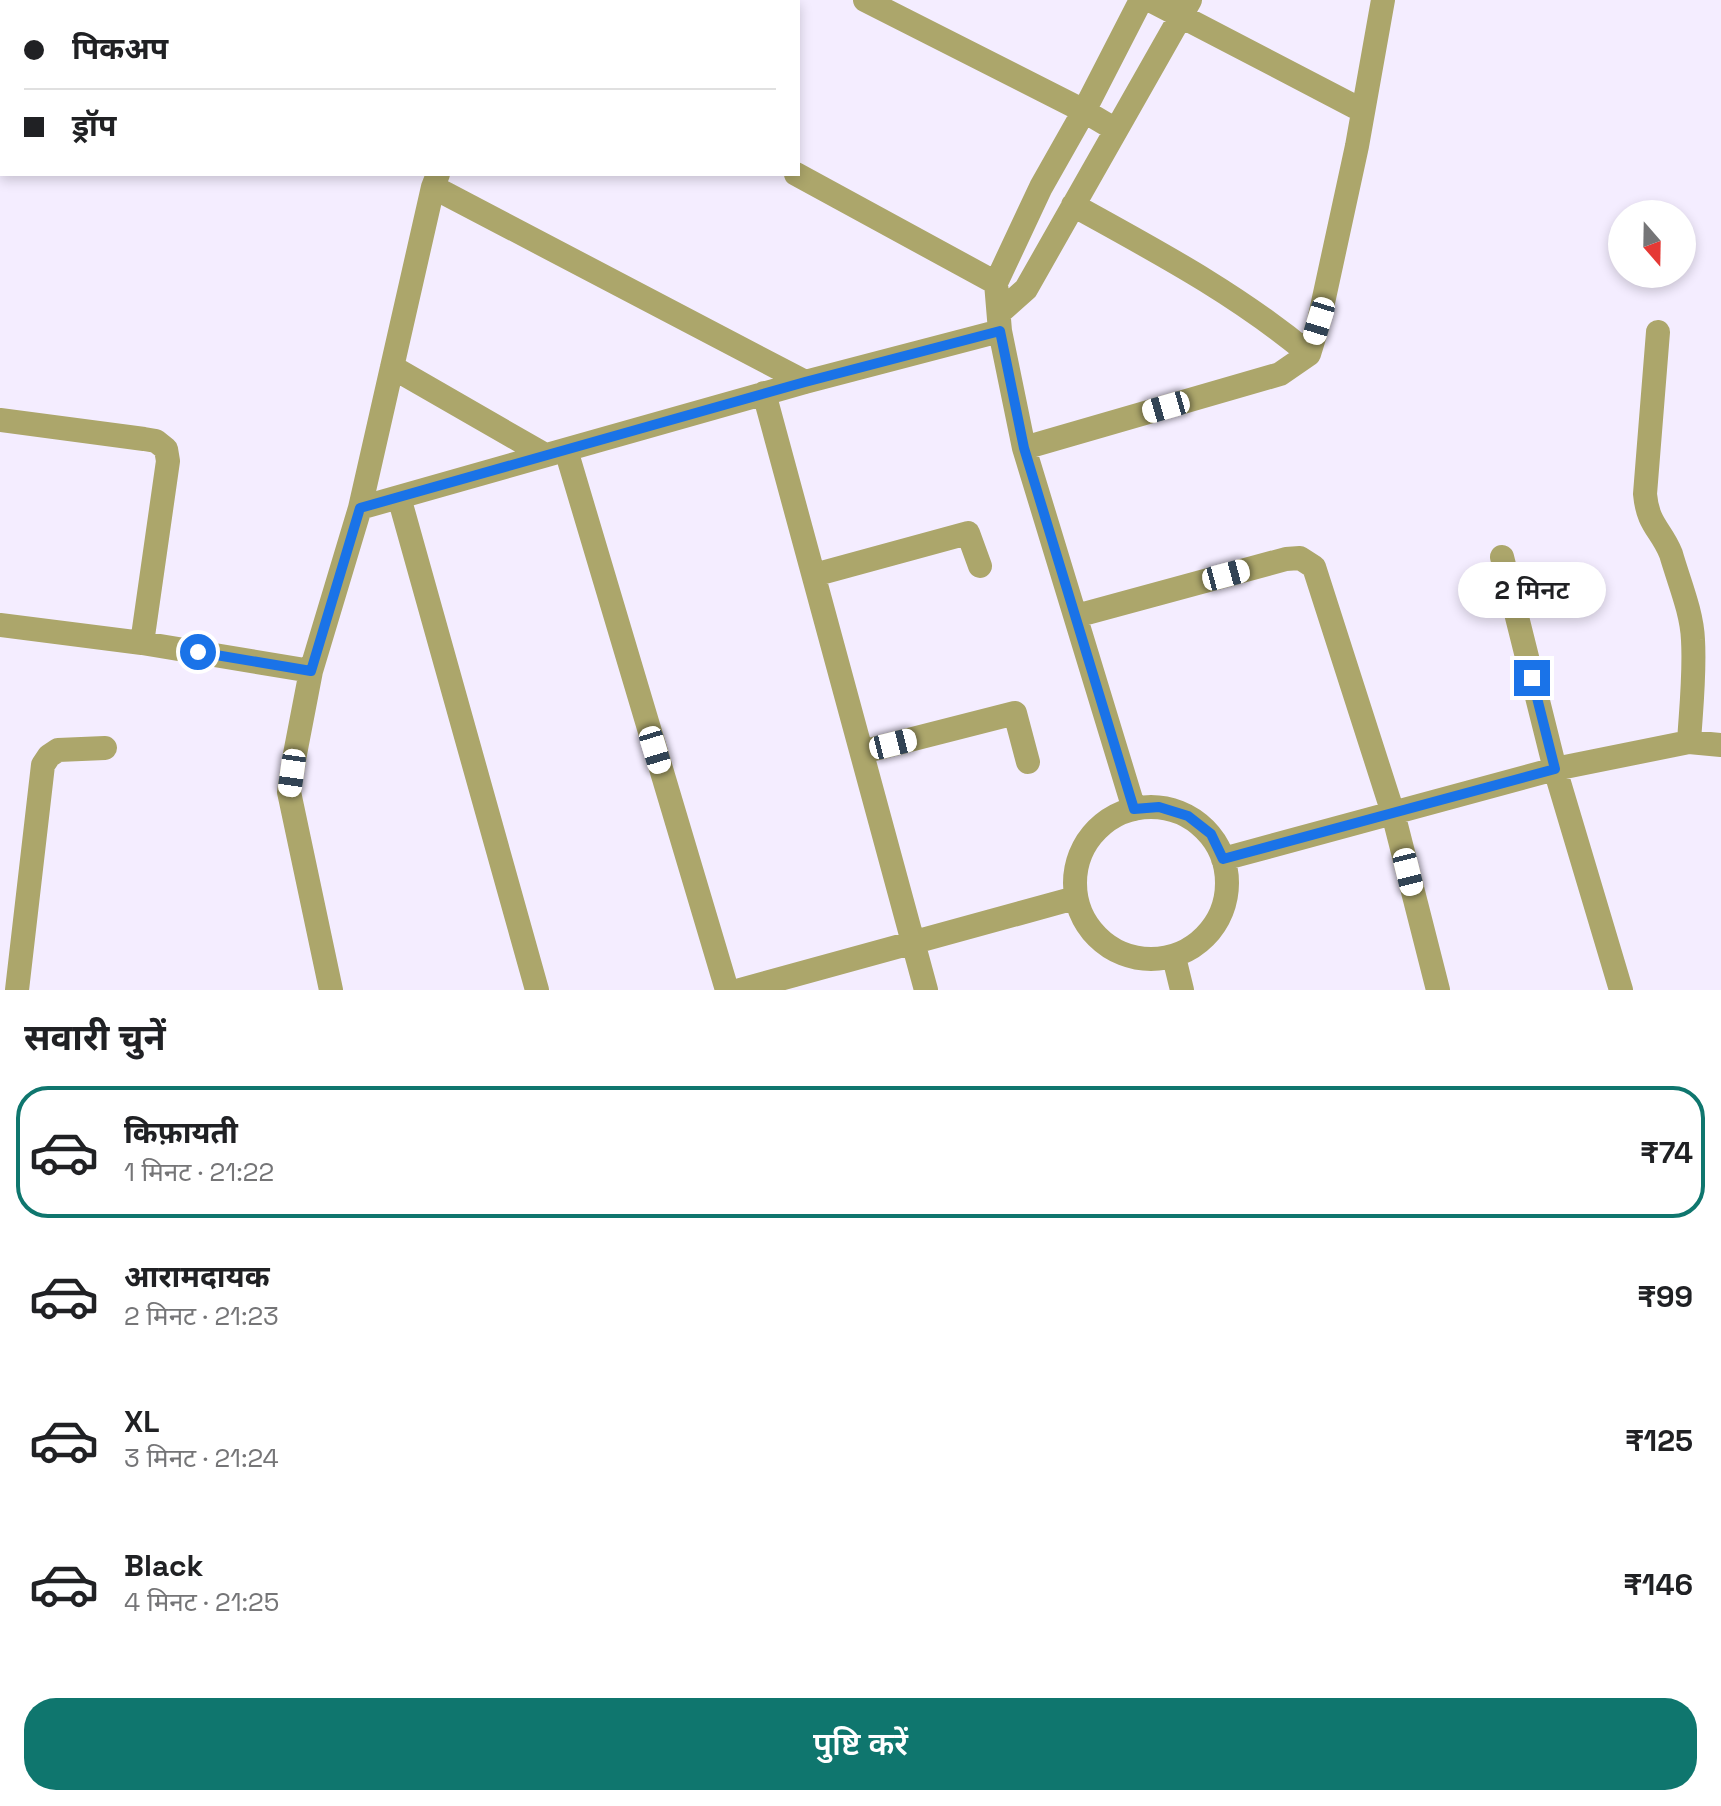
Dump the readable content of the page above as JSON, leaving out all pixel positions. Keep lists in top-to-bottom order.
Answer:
{
  "north": "bottom",
  "page": {
    "banner": ["पिकअप", "ड्रॉप"],
    "bubble": "2 मिनट",
    "heading": "सवारी चुनें",
    "list": [
      {
        "name": "किफ़ायती",
        "note": "1 मिनट · 21:22",
        "value": "₹74"
      },
      {
        "name": "आरामदायक",
        "note": "2 मिनट · 21:23",
        "value": "₹99"
      },
      {
        "name": "XL",
        "note": "3 मिनट · 21:24",
        "value": "₹125"
      },
      {
        "name": "Black",
        "note": "4 मिनट · 21:25",
        "value": "₹146"
      }
    ],
    "buttons": "पुष्टि करें"
  }
}
